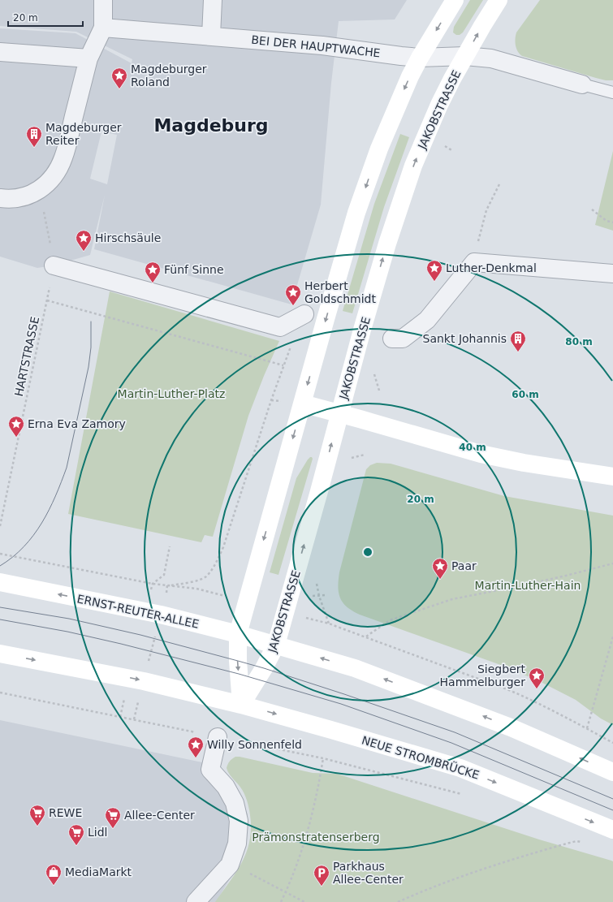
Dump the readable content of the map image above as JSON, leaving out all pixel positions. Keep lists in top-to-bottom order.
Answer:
{
  "streets": {
    "main road": ["JAKOBSTRASSE", "ERNST-REUTER-ALLEE", "NEUE STROMBRÜCKE"],
    "street": ["BEI DER HAUPTWACHE"],
    "path": ["HARTSTRASSE"]
  },
  "crossings": [
    ["BEI DER HAUPTWACHE", "JAKOBSTRASSE"],
    ["JAKOBSTRASSE", "ERNST-REUTER-ALLEE"],
    ["JAKOBSTRASSE", "NEUE STROMBRÜCKE"]
  ],
  "one_way": ["JAKOBSTRASSE"],
  "districts": ["Magdeburg"],
  "parks": ["Martin-Luther-Platz", "Martin-Luther-Hain", "Prämonstratenserberg"],
  "places": {
    "place": [
      "Magdeburger Roland",
      "Hirschsäule",
      "Luther-Denkmal",
      "Fünf Sinne",
      "Herbert Goldschmidt",
      "Erna Eva Zamory",
      "Paar",
      "Siegbert Hammelburger",
      "Willy Sonnenfeld"
    ],
    "building": ["Magdeburger Reiter", "Sankt Johannis"],
    "supermarket": ["REWE", "Allee-Center", "Lidl"],
    "shop": ["MediaMarkt"],
    "parking": ["Parkhaus Allee-Center"]
  },
  "scale_bar": "20 m",
  "rings": [
    "80 m",
    "60 m",
    "40 m",
    "20 m"
  ]
}
